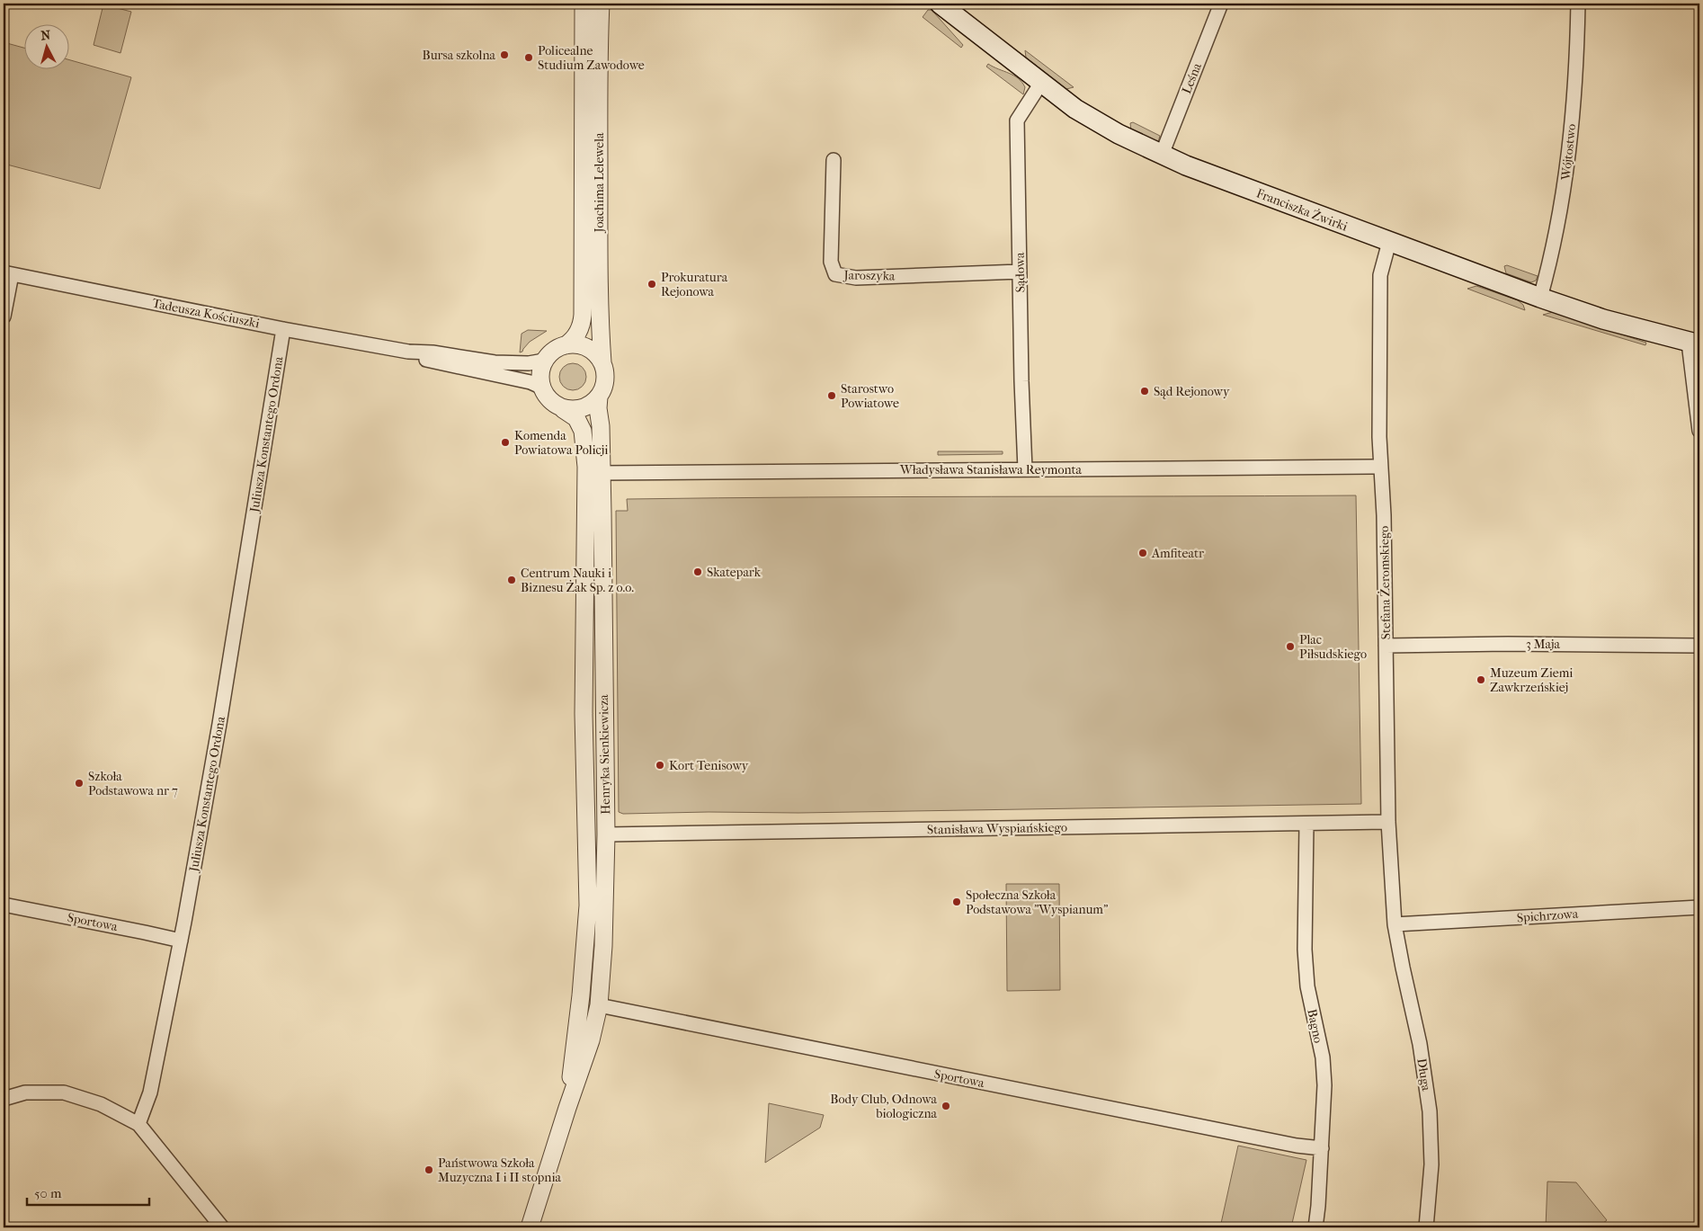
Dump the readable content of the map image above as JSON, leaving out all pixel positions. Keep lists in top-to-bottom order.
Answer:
{
  "streets": {
    "main road": ["Franciszka Żwirki"],
    "street": [
      "Leśna",
      "Wójtostwo",
      "Joachima Lelewela",
      "Sądowa",
      "Jaroszyka",
      "Tadeusza Kościuszki",
      "Juliusza Konstantego Ordona",
      "Władysława Stanisława Reymonta",
      "Stefana Żeromskiego",
      "3 Maja",
      "Henryka Sienkiewicza",
      "Stanisława Wyspiańskiego",
      "Spichrzowa",
      "Sportowa",
      "Bagno",
      "Długa"
    ]
  },
  "crossings": [
    ["Leśna", "Franciszka Żwirki"],
    ["Wójtostwo", "Franciszka Żwirki"],
    ["Joachima Lelewela", "Tadeusza Kościuszki"],
    ["Joachima Lelewela", "Henryka Sienkiewicza"],
    ["Franciszka Żwirki", "Sądowa"],
    ["Franciszka Żwirki", "Stefana Żeromskiego"],
    ["Sądowa", "Jaroszyka"],
    ["Sądowa", "Władysława Stanisława Reymonta"],
    ["Tadeusza Kościuszki", "Juliusza Konstantego Ordona"],
    ["Tadeusza Kościuszki", "Henryka Sienkiewicza"],
    ["Juliusza Konstantego Ordona", "Sportowa"],
    ["Władysława Stanisława Reymonta", "Stefana Żeromskiego"],
    ["Władysława Stanisława Reymonta", "Henryka Sienkiewicza"],
    ["Stefana Żeromskiego", "3 Maja"],
    ["Stefana Żeromskiego", "Stanisława Wyspiańskiego"],
    ["Stefana Żeromskiego", "Spichrzowa"],
    ["Stefana Żeromskiego", "Długa"],
    ["Henryka Sienkiewicza", "Stanisława Wyspiańskiego"],
    ["Henryka Sienkiewicza", "Sportowa"],
    ["Stanisława Wyspiańskiego", "Bagno"],
    ["Spichrzowa", "Długa"],
    ["Sportowa", "Bagno"]
  ],
  "places": [
    "Bursa szkolna",
    "Policealne Studium Zawodowe",
    "Prokuratura Rejonowa",
    "Sąd Rejonowy",
    "Starostwo Powiatowe",
    "Komenda Powiatowa Policji",
    "Amfiteatr",
    "Skatepark",
    "Centrum Nauki i Biznesu Żak Sp. z o.o.",
    "Plac Piłsudskiego",
    "Muzeum Ziemi Zawkrzeńskiej",
    "Kort Tenisowy",
    "Szkoła Podstawowa nr 7",
    "Społeczna Szkoła Podstawowa \"Wyspianum\"",
    "Body Club, Odnowa biologiczna",
    "Państwowa Szkoła Muzyczna I i II stopnia"
  ],
  "scale_bar": "50 m",
  "north": "top"
}
